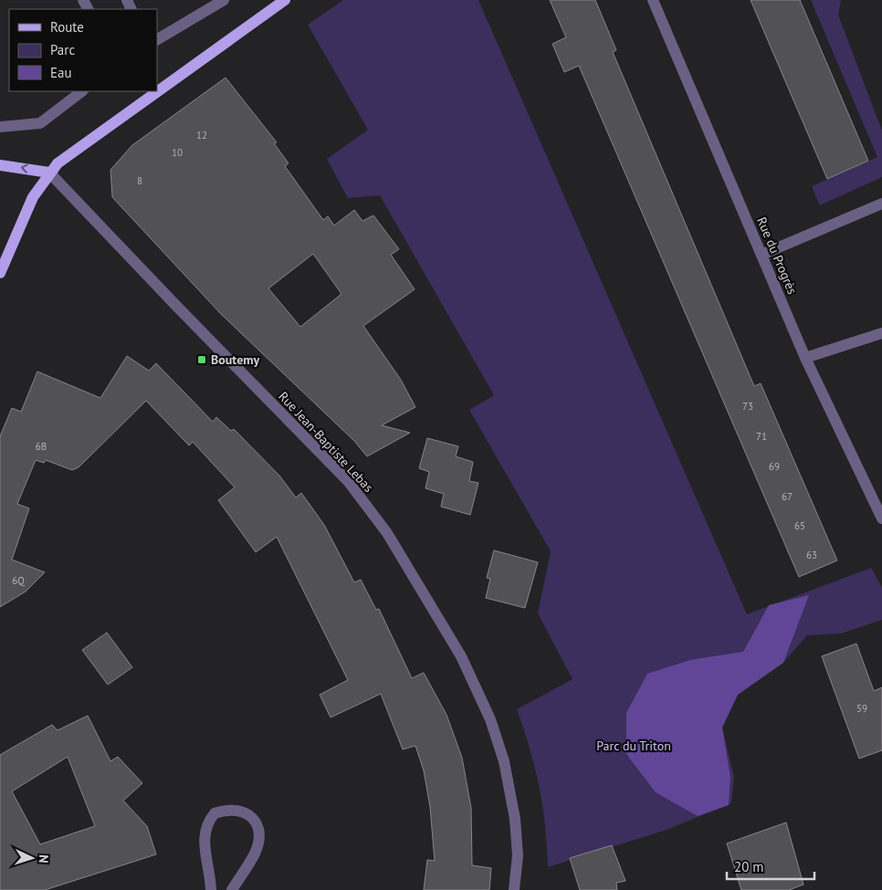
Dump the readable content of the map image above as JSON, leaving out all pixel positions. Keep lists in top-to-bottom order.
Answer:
{
  "streets": {
    "street": ["Rue du Progrès", "Rue Jean-Baptiste Lebas"]
  },
  "parks": ["Parc du Triton"],
  "places": {
    "transit": ["Boutemy"]
  },
  "house_numbers": [
    "12",
    "10",
    "8",
    "73",
    "71",
    "6B",
    "69",
    "67",
    "65",
    "63",
    "6Q",
    "59"
  ],
  "legend": ["Route", "Parc", "Eau"],
  "scale_bar": "20 m",
  "north": "right"
}
